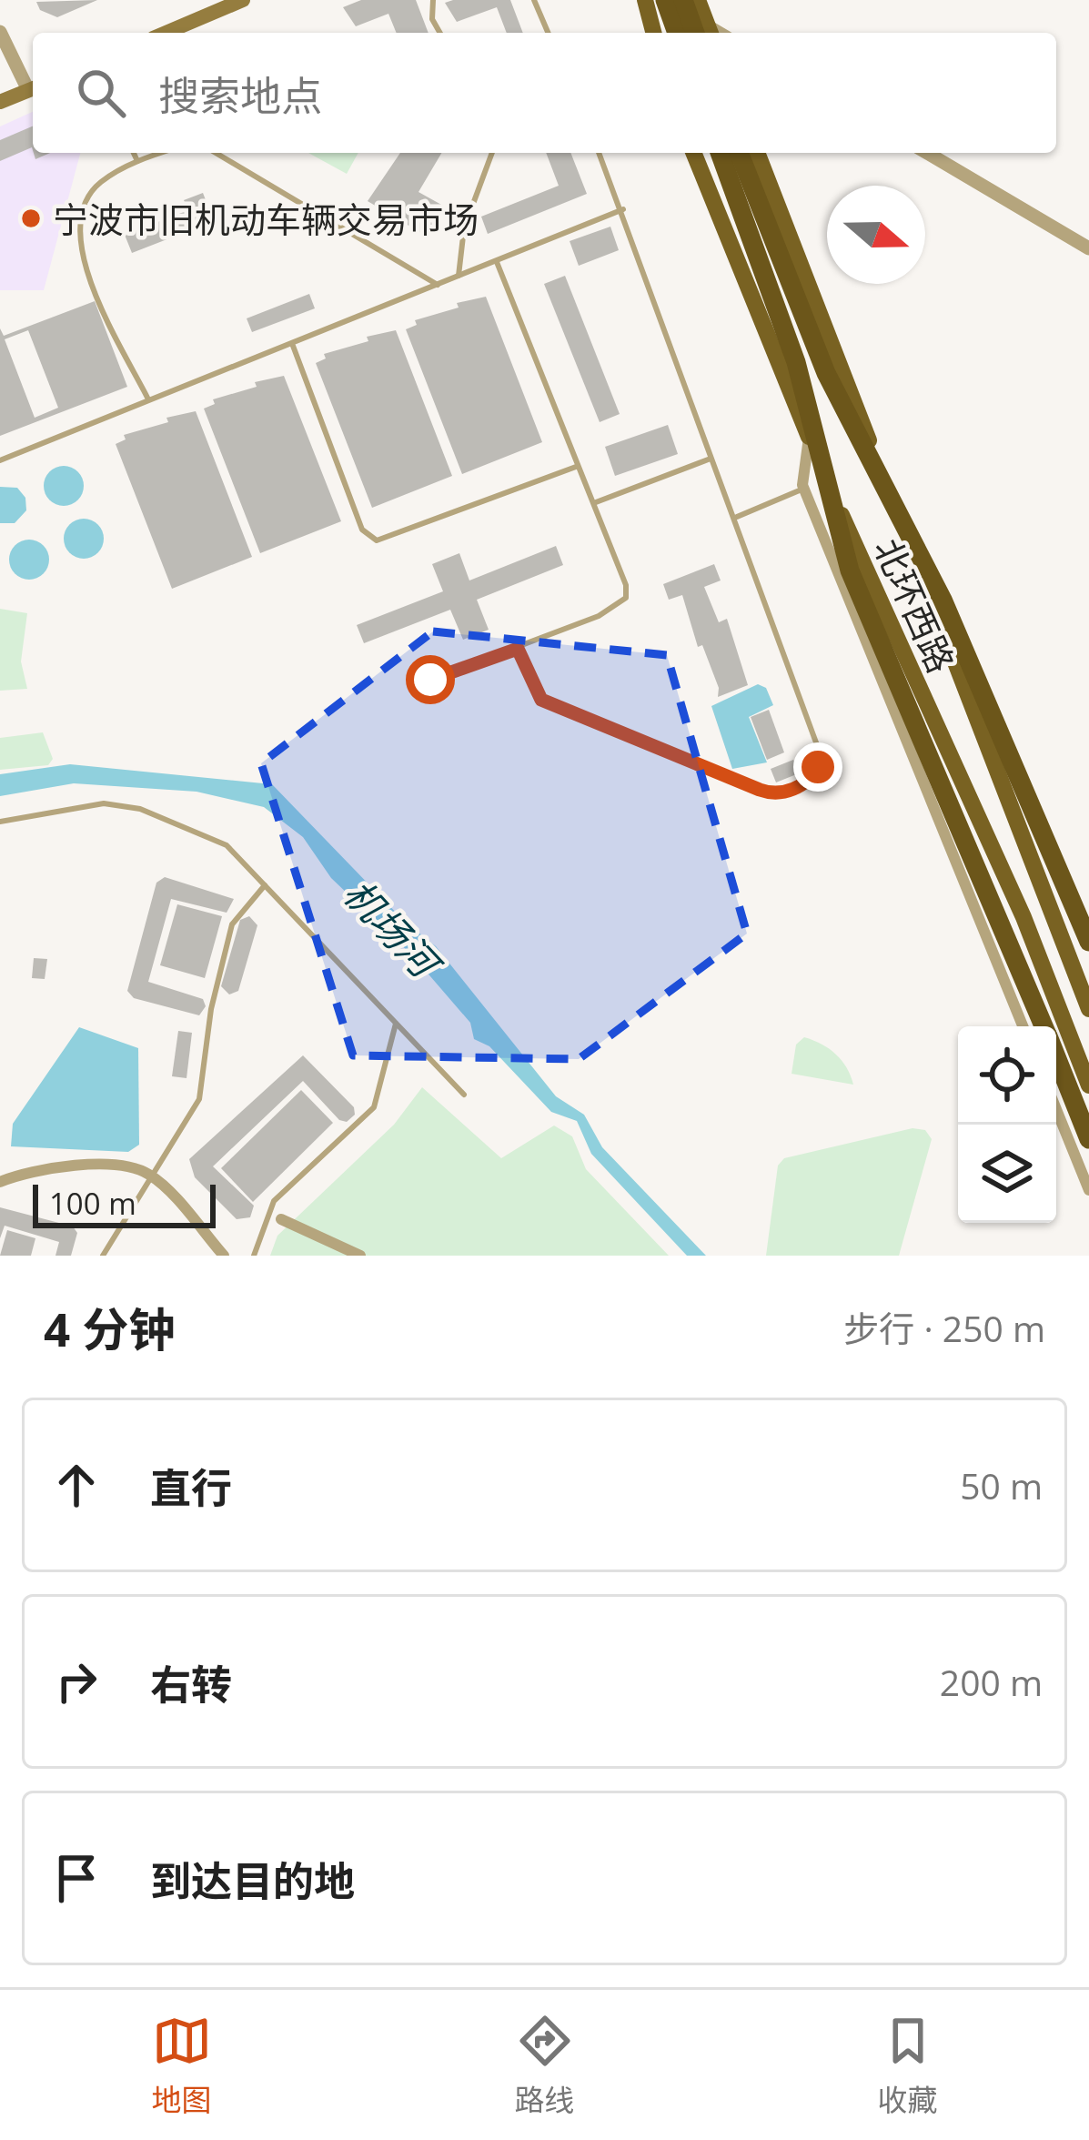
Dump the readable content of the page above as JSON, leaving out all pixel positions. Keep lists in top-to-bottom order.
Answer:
{
  "streets": {
    "main road": ["北环西路"]
  },
  "water": ["机场河"],
  "places": ["宁波市旧机动车辆交易市场"],
  "scale_bar": "100 m",
  "north": "right",
  "page": {
    "search": "搜索地点",
    "scale": "100 m",
    "heading": ["4 分钟", "步行 · 250 m"],
    "list": [
      ["直行", "50 m"],
      ["右转", "200 m"],
      "到达目的地"
    ],
    "nav": ["地图", "路线", "收藏"]
  }
}
